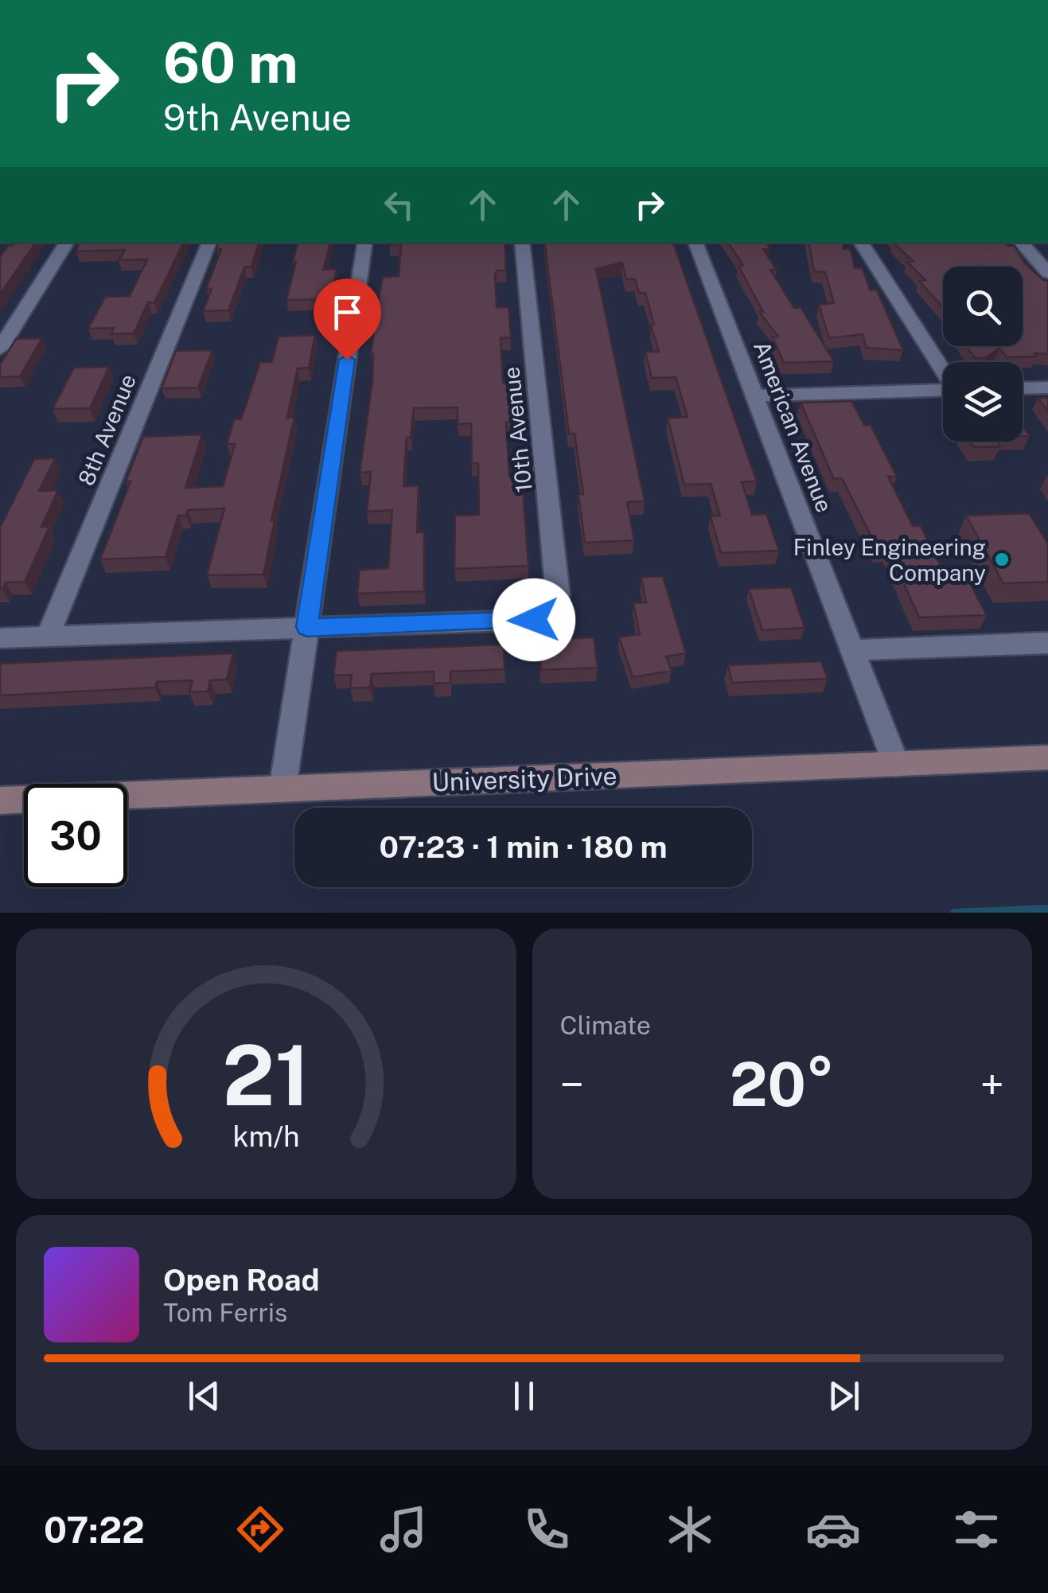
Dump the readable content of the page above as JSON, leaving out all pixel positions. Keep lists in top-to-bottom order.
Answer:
{
  "streets": {
    "main road": ["University Drive"],
    "street": ["American Avenue", "8th Avenue", "10th Avenue"]
  },
  "crossings": [
    ["American Avenue", "University Drive"]
  ],
  "places": ["Finley Engineering Company"],
  "page": {
    "turn": ["60 m", "9th Avenue"],
    "limit": "30",
    "trip": "07:23 · 1 min · 180 m",
    "tile": "Climate",
    "heat": ["−", "20°", "+"],
    "song": ["Open Road", "Tom Ferris"],
    "tabs": "07:22",
    "gauge": ["21", "km/h"]
  }
}
